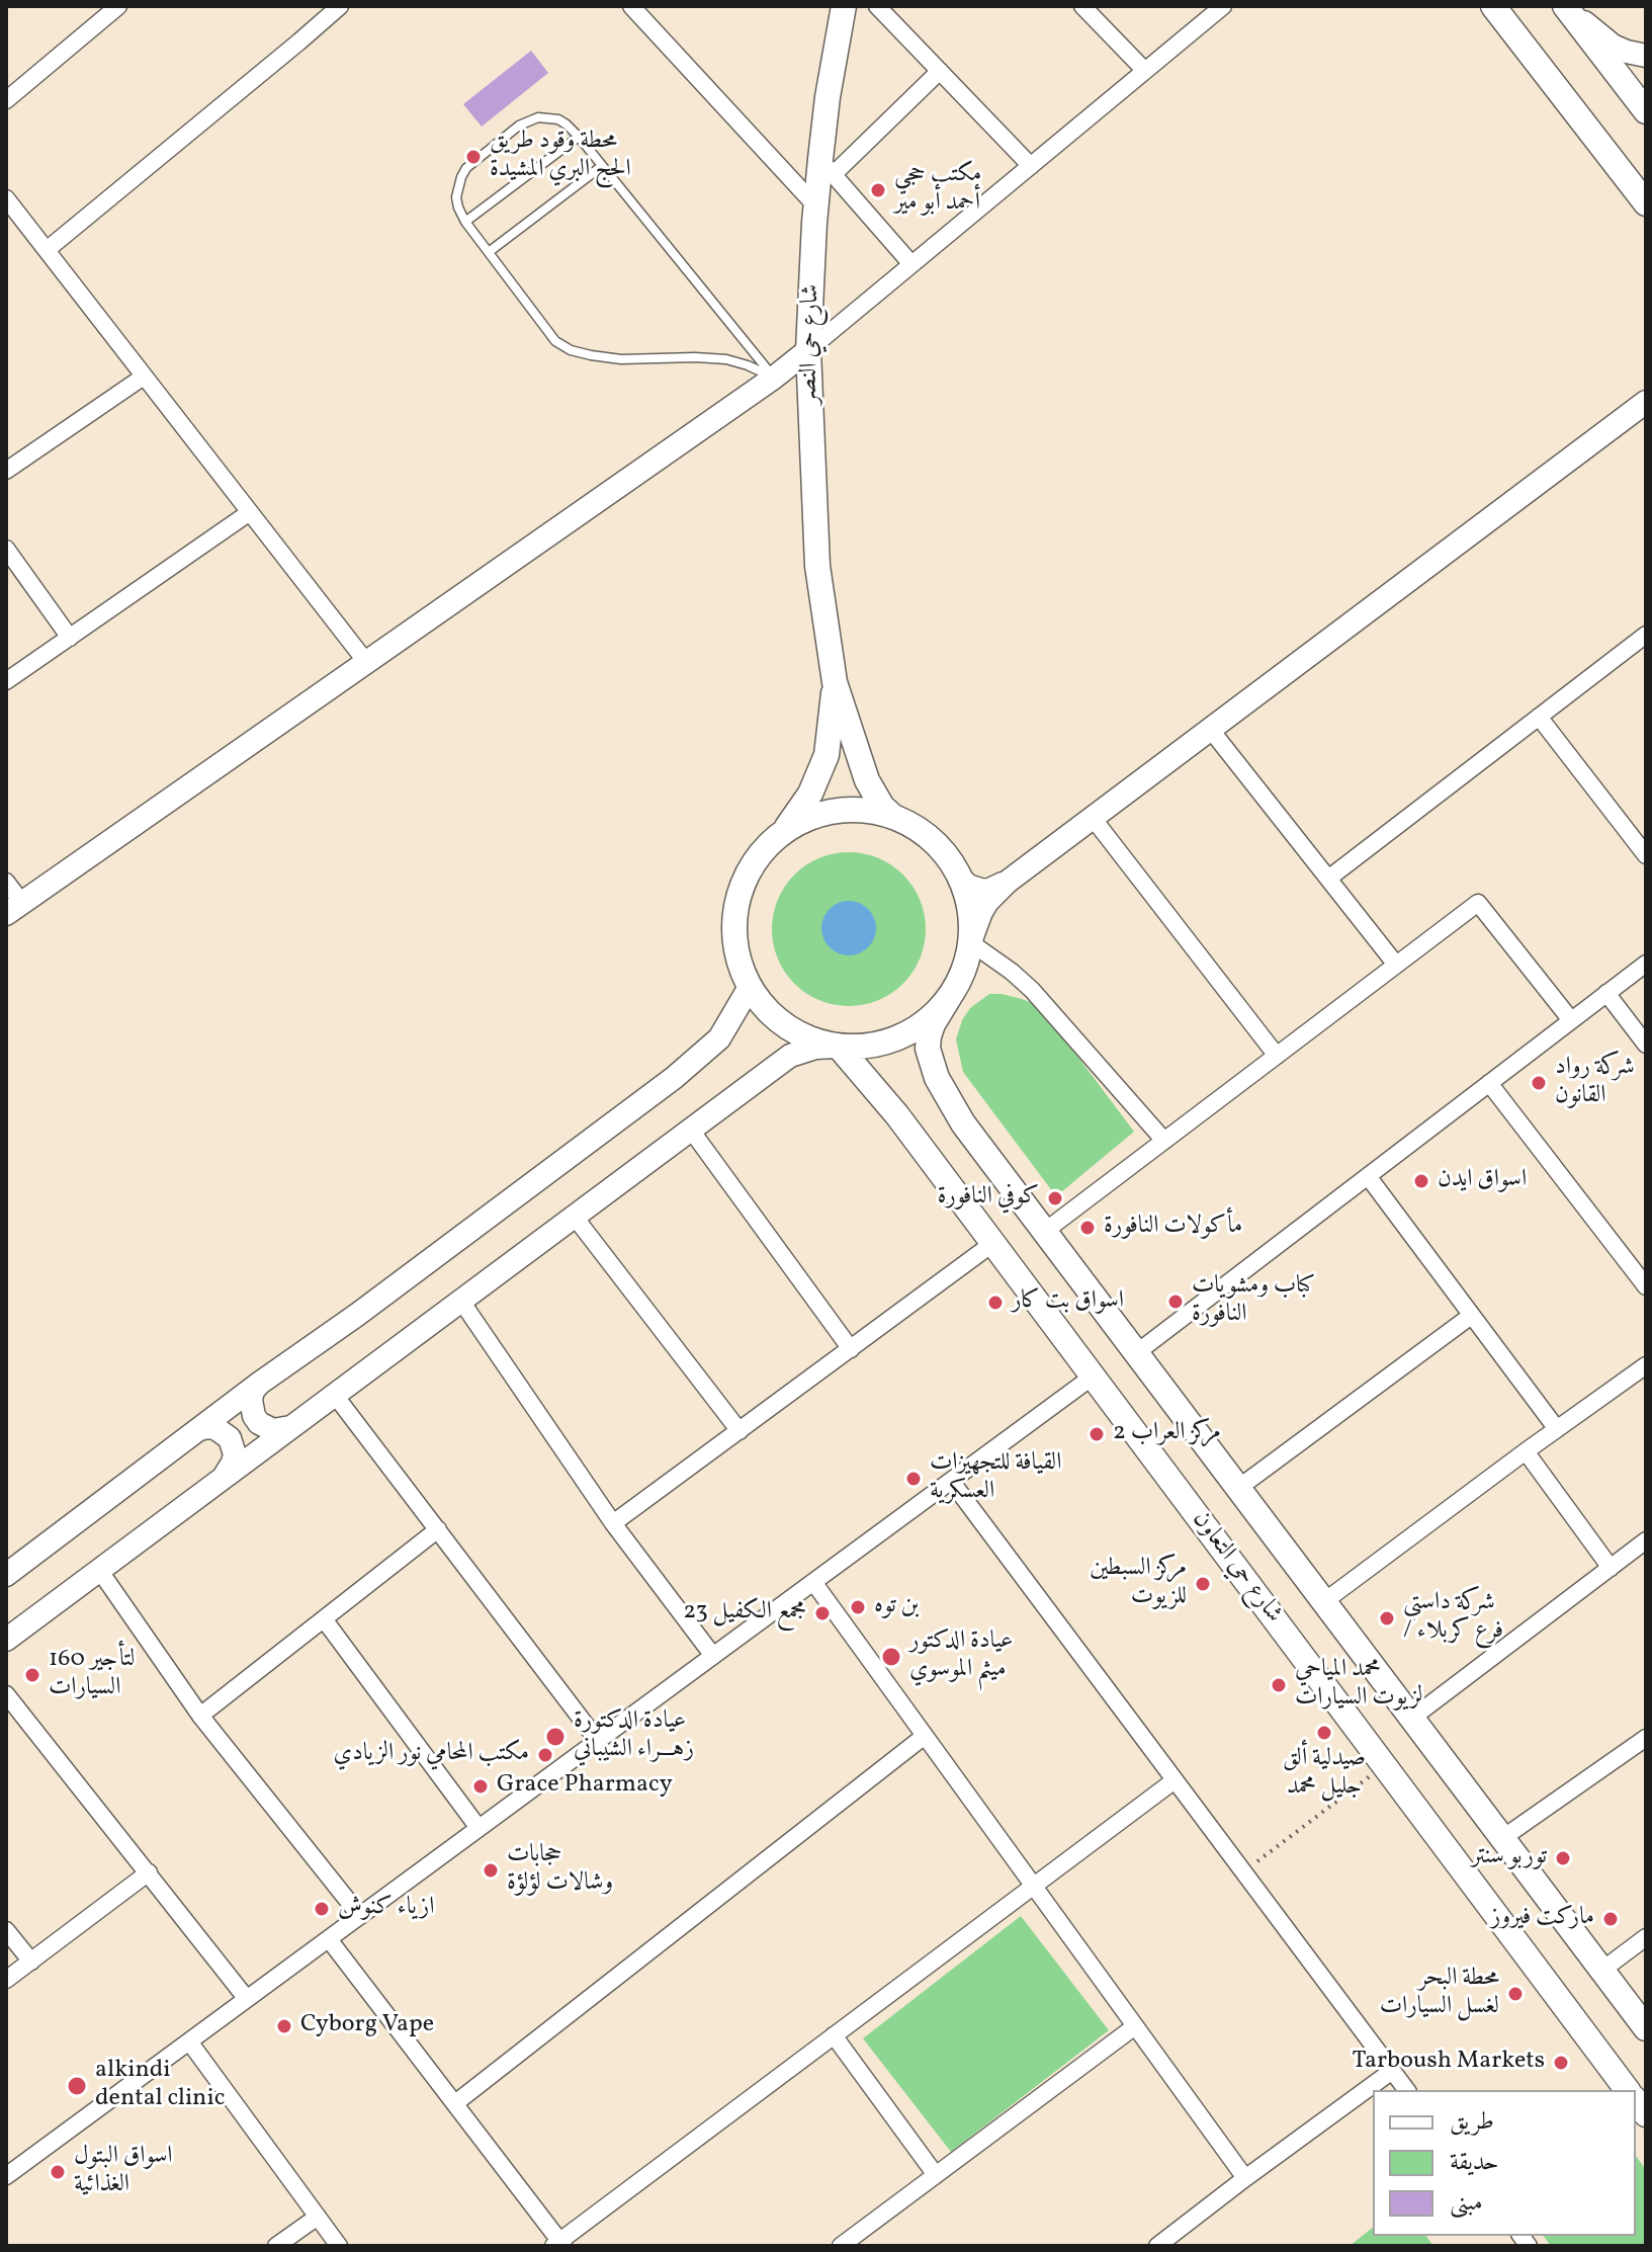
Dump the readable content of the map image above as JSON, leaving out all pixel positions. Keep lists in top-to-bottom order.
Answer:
{
  "streets": {
    "main road": ["شارع حي النصر", "شارع حي التعاون"]
  },
  "places": [
    "محطة وقود طريق الحج البري المشيدة",
    "مكتب حجي أحمد أبو مير",
    "شركة رواد القانون",
    "اسواق ايدن",
    "كوفي النافورة",
    "مأكولات النافورة",
    "كباب ومشويات النافورة",
    "اسواق بت كار",
    "مركز العراب 2",
    "القيافة للتجهيزات العسكرية",
    "مركز السبطين للزيوت",
    "بن توه",
    "مجمع الكفيل 23",
    "شركة داستي / فرع كربلاء",
    "عيادة الدكتور ميثم الموسوي",
    "160 لتأجير السيارات",
    "محمد المياحي لزيوت السيارات",
    "صيدلية ألق جليل محمد",
    "عيادة الدكتورة زهـــراء الشيباني",
    "مكتب المحامي نور الزيادي",
    "Grace Pharmacy",
    "توربو سنتر",
    "حجابات وشالات لؤلؤة",
    "ازياء كنوش",
    "ماركت فيروز",
    "محطة البحر لغسل السيارات",
    "Cyborg Vape",
    "Tarboush Markets",
    "alkindi dental clinic",
    "اسواق البتول الغذائية"
  ],
  "legend": ["طريق", "حديقة", "مبنى"]
}
